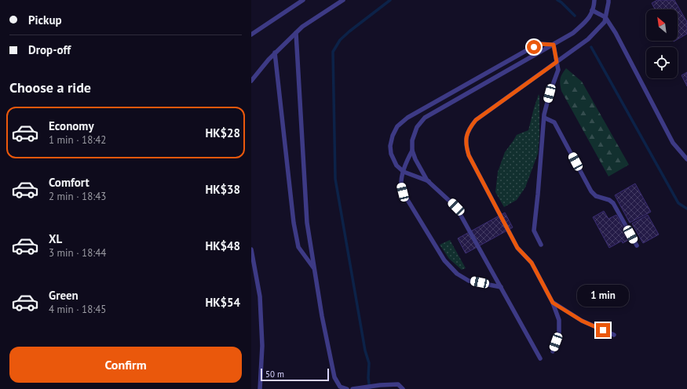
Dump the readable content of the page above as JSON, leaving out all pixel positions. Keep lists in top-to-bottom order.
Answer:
{
  "scale_bar": "50 m",
  "north": "top left",
  "page": {
    "banner": ["Pickup", "Drop-off"],
    "heading": "Choose a ride",
    "list": [
      {
        "name": "Economy",
        "note": "1 min · 18:42",
        "value": "HK$28"
      },
      {
        "name": "Comfort",
        "note": "2 min · 18:43",
        "value": "HK$38"
      },
      {
        "name": "XL",
        "note": "3 min · 18:44",
        "value": "HK$48"
      },
      {
        "name": "Green",
        "note": "4 min · 18:45",
        "value": "HK$54"
      }
    ],
    "bubble": "1 min",
    "buttons": "Confirm",
    "scale": "50 m"
  }
}
